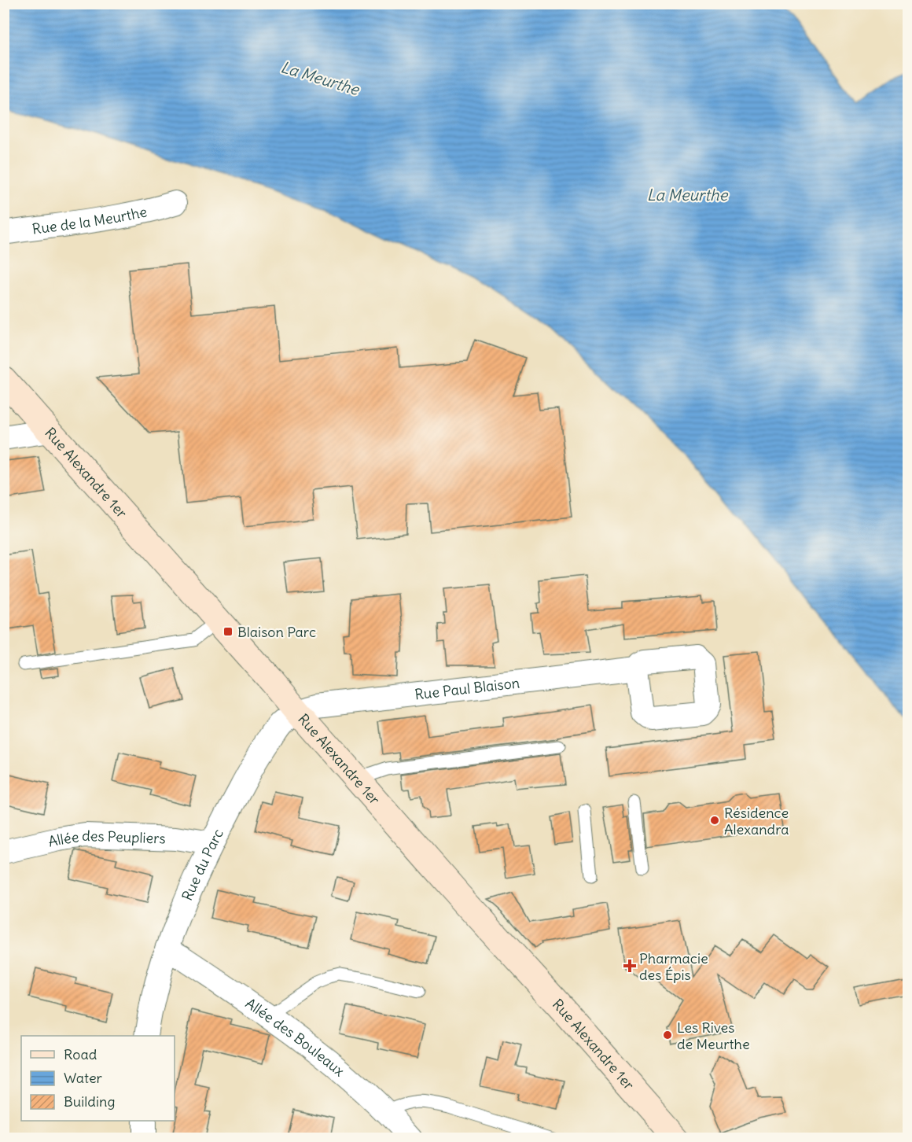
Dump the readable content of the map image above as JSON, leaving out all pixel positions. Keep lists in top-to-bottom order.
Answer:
{
  "streets": {
    "main road": ["Rue Alexandre 1er"],
    "street": [
      "Rue de la Meurthe",
      "Rue Paul Blaison",
      "Allée des Peupliers",
      "Rue du Parc",
      "Allée des Bouleaux"
    ]
  },
  "crossings": [
    ["Rue Alexandre 1er", "Rue Paul Blaison"],
    ["Rue Alexandre 1er", "Rue du Parc"],
    ["Rue Paul Blaison", "Rue du Parc"],
    ["Allée des Peupliers", "Rue du Parc"],
    ["Rue du Parc", "Allée des Bouleaux"]
  ],
  "water": ["La Meurthe"],
  "places": {
    "transit": ["Blaison Parc"],
    "other": ["Résidence Alexandra", "Les Rives de Meurthe"],
    "health": ["Pharmacie des Épis"]
  },
  "legend": ["Road", "Water", "Building"]
}
